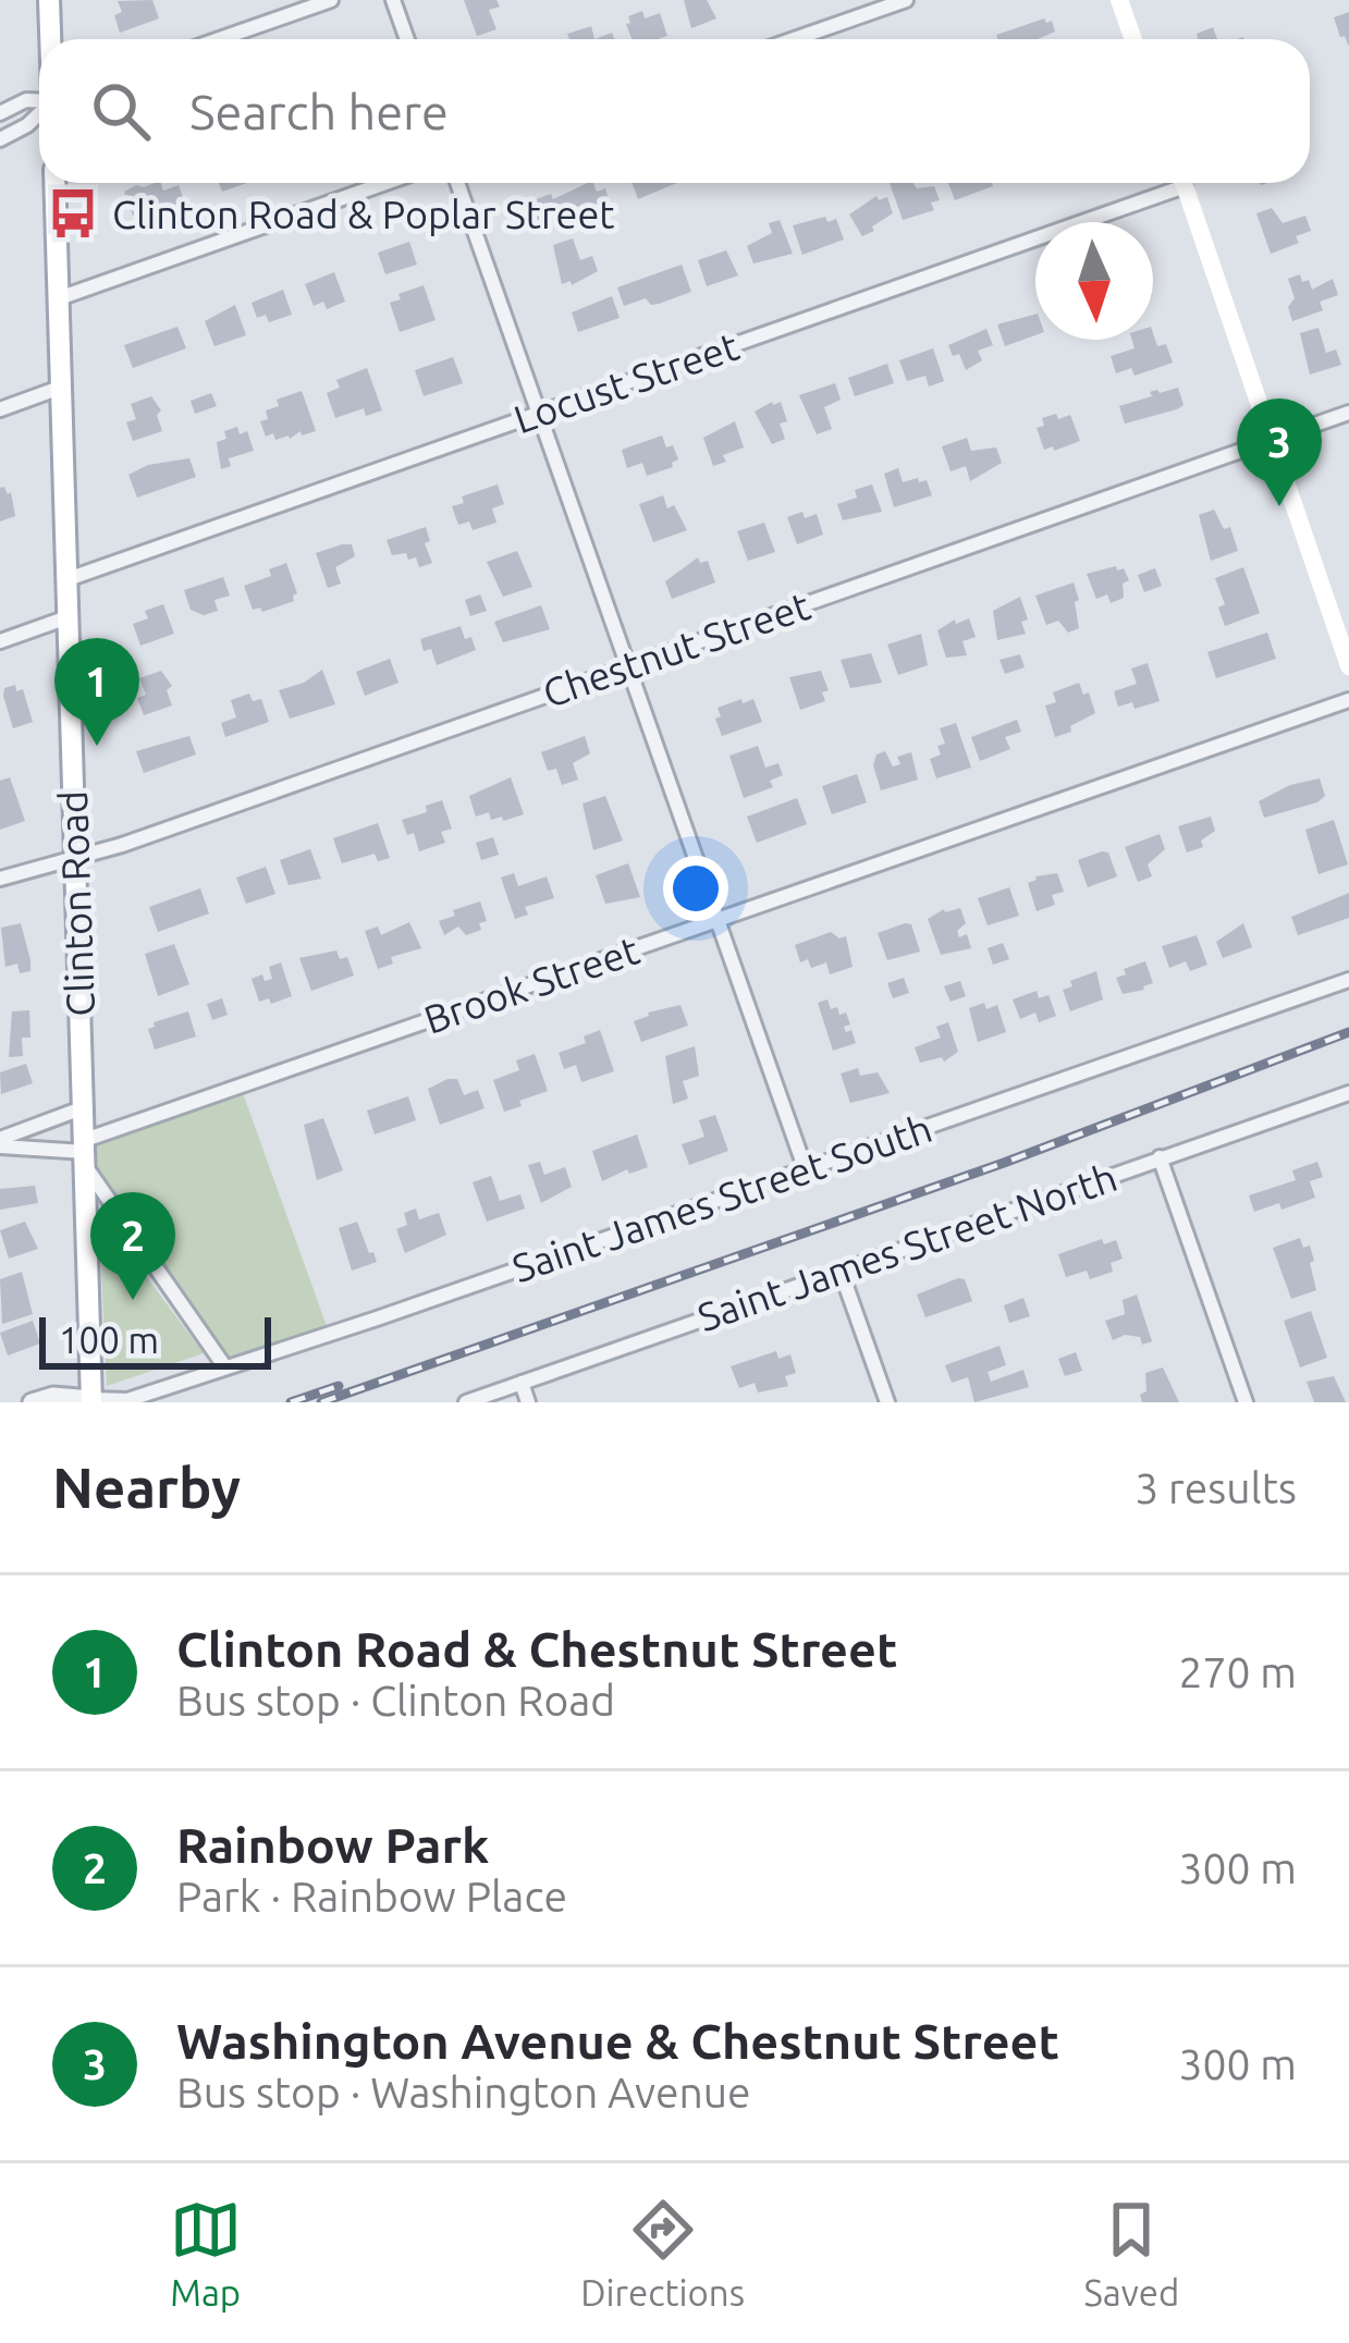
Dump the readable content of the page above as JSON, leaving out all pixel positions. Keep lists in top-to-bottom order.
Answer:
{
  "streets": {
    "main road": ["Clinton Road"],
    "street": [
      "Locust Street",
      "Chestnut Street",
      "Brook Street",
      "Saint James Street South",
      "Saint James Street North"
    ]
  },
  "crossings": [
    ["Locust Street", "Clinton Road"],
    ["Chestnut Street", "Clinton Road"],
    ["Clinton Road", "Brook Street"],
    ["Clinton Road", "Saint James Street South"]
  ],
  "places": {
    "bus stop": ["Clinton Road & Poplar Street"]
  },
  "scale_bar": "100 m",
  "north": "bottom",
  "page": {
    "search": "Search here",
    "pins": ["3", "1", "2"],
    "scale": "100 m",
    "heading": ["Nearby", "3 results"],
    "list": [
      {
        "mark": "1",
        "name": "Clinton Road & Chestnut Street",
        "note": "Bus stop · Clinton Road",
        "value": "270 m"
      },
      {
        "mark": "2",
        "name": "Rainbow Park",
        "note": "Park · Rainbow Place",
        "value": "300 m"
      },
      {
        "mark": "3",
        "name": "Washington Avenue & Chestnut Street",
        "note": "Bus stop · Washington Avenue",
        "value": "300 m"
      }
    ],
    "nav": ["Map", "Directions", "Saved"]
  }
}
